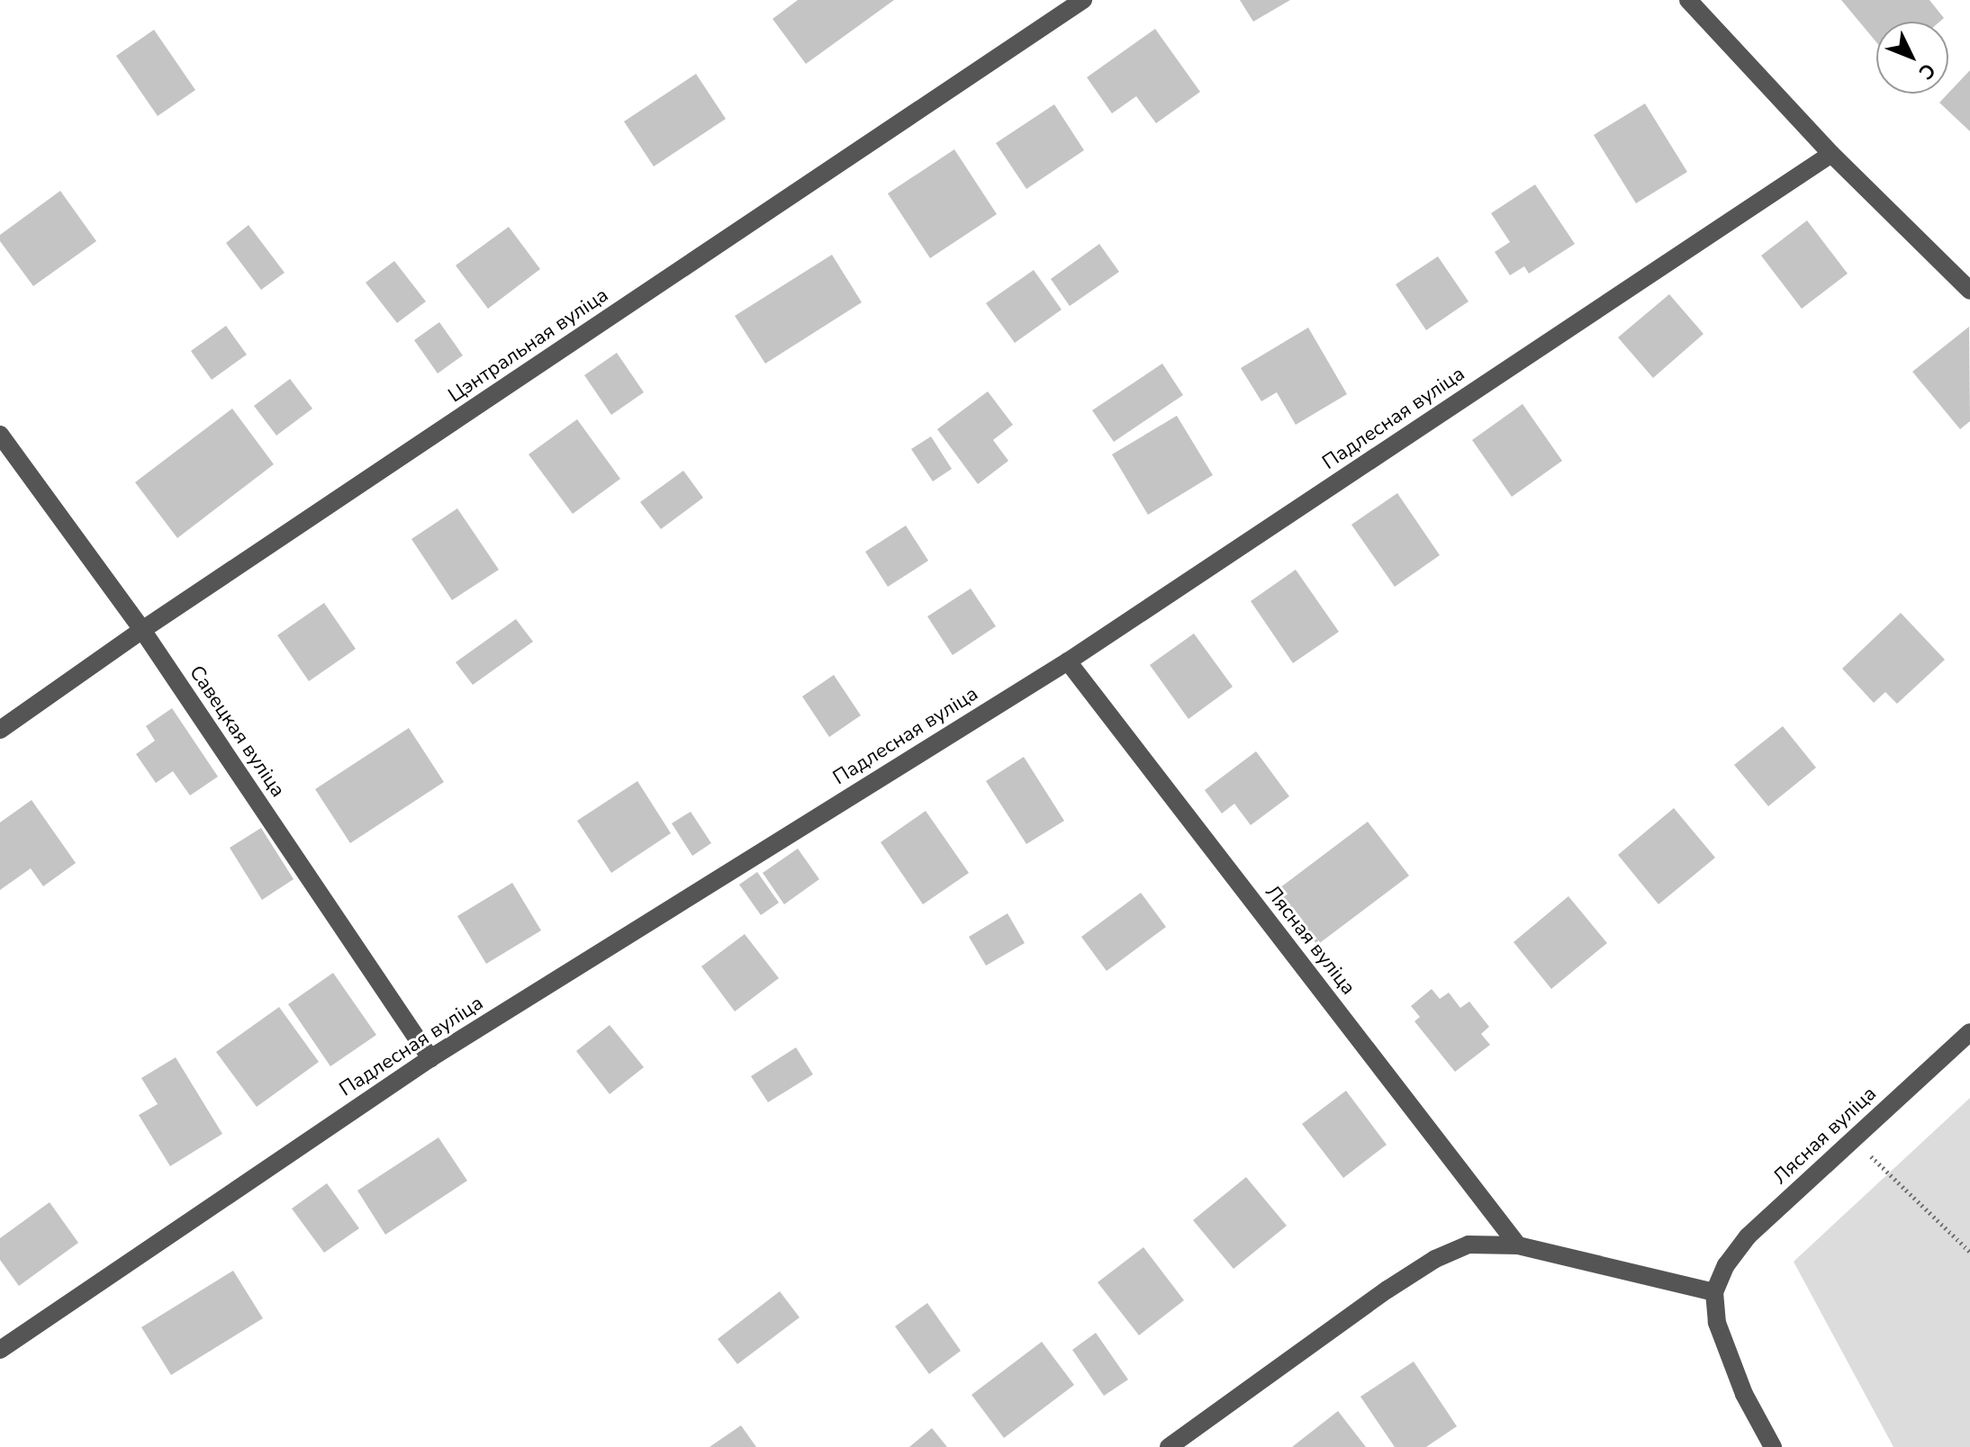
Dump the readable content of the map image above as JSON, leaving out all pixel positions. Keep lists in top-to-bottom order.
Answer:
{
  "streets": {
    "street": [
      "Цэнтральная вуліца",
      "Падлесная вуліца",
      "Савецкая вуліца",
      "Лясная вуліца"
    ]
  },
  "crossings": [
    ["Цэнтральная вуліца", "Савецкая вуліца"],
    ["Падлесная вуліца", "Савецкая вуліца"],
    ["Падлесная вуліца", "Лясная вуліца"]
  ],
  "north": "bottom right"
}
